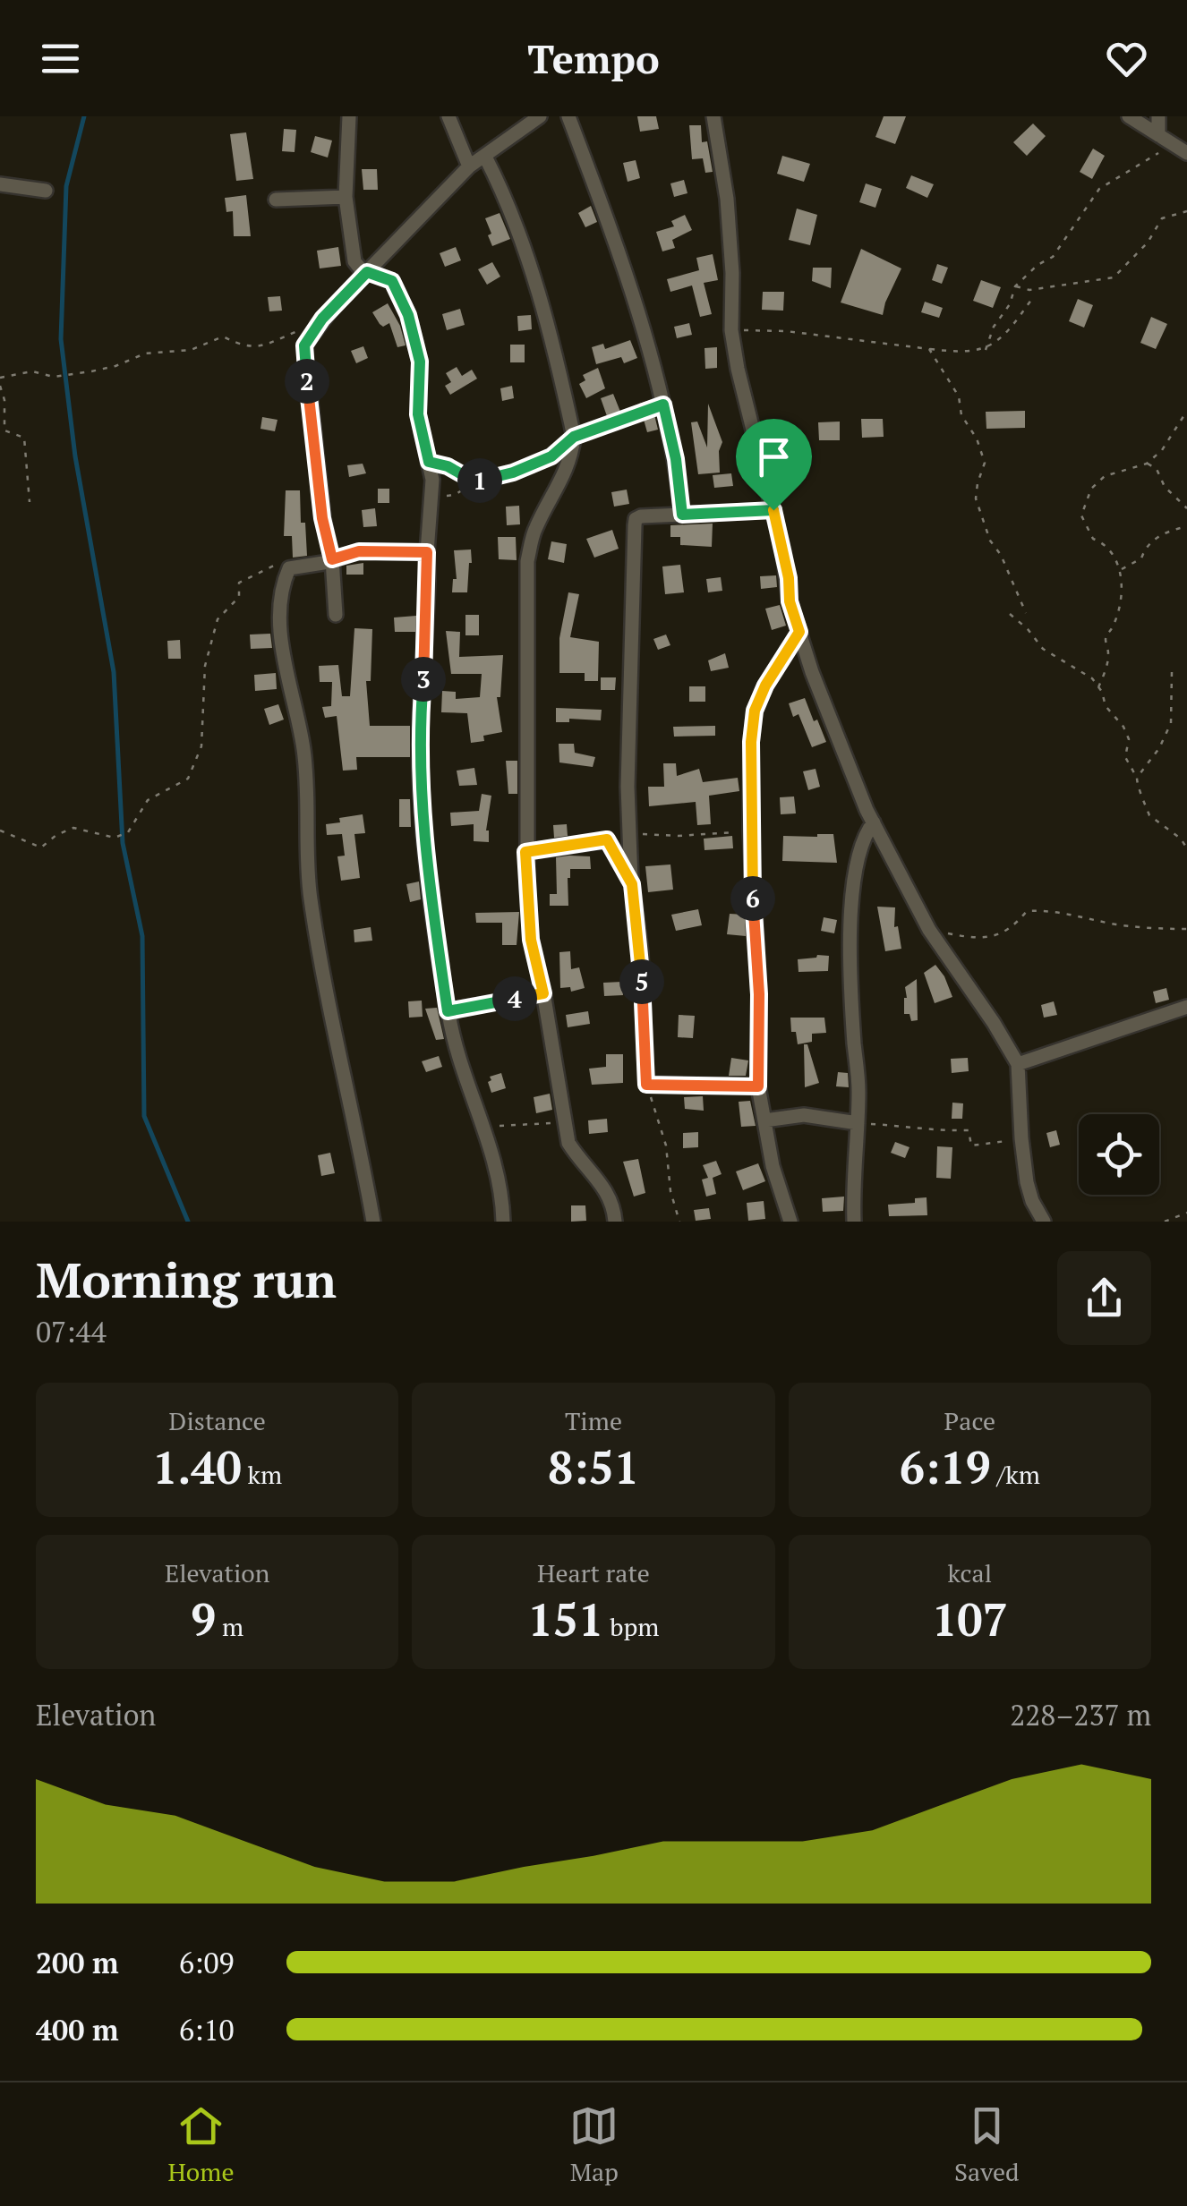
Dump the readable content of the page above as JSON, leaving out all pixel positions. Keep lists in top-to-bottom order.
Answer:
{
  "page": {
    "header": "Tempo",
    "pins": [
      "2",
      "1",
      "3",
      "6",
      "5",
      "4"
    ],
    "heading": ["Morning run", "07:44"],
    "stats": [
      ["Distance", "1.40 km"],
      ["Time", "8:51"],
      ["Pace", "6:19 /km"],
      ["Elevation", "9 m"],
      ["Heart rate", "151 bpm"],
      ["kcal", "107"]
    ],
    "chart": ["Elevation", "228–237 m"],
    "list": [
      {
        "name": "200 m",
        "note": "6:09"
      },
      {
        "name": "400 m",
        "note": "6:10"
      }
    ],
    "tabs": ["Home", "Map", "Saved"]
  }
}
